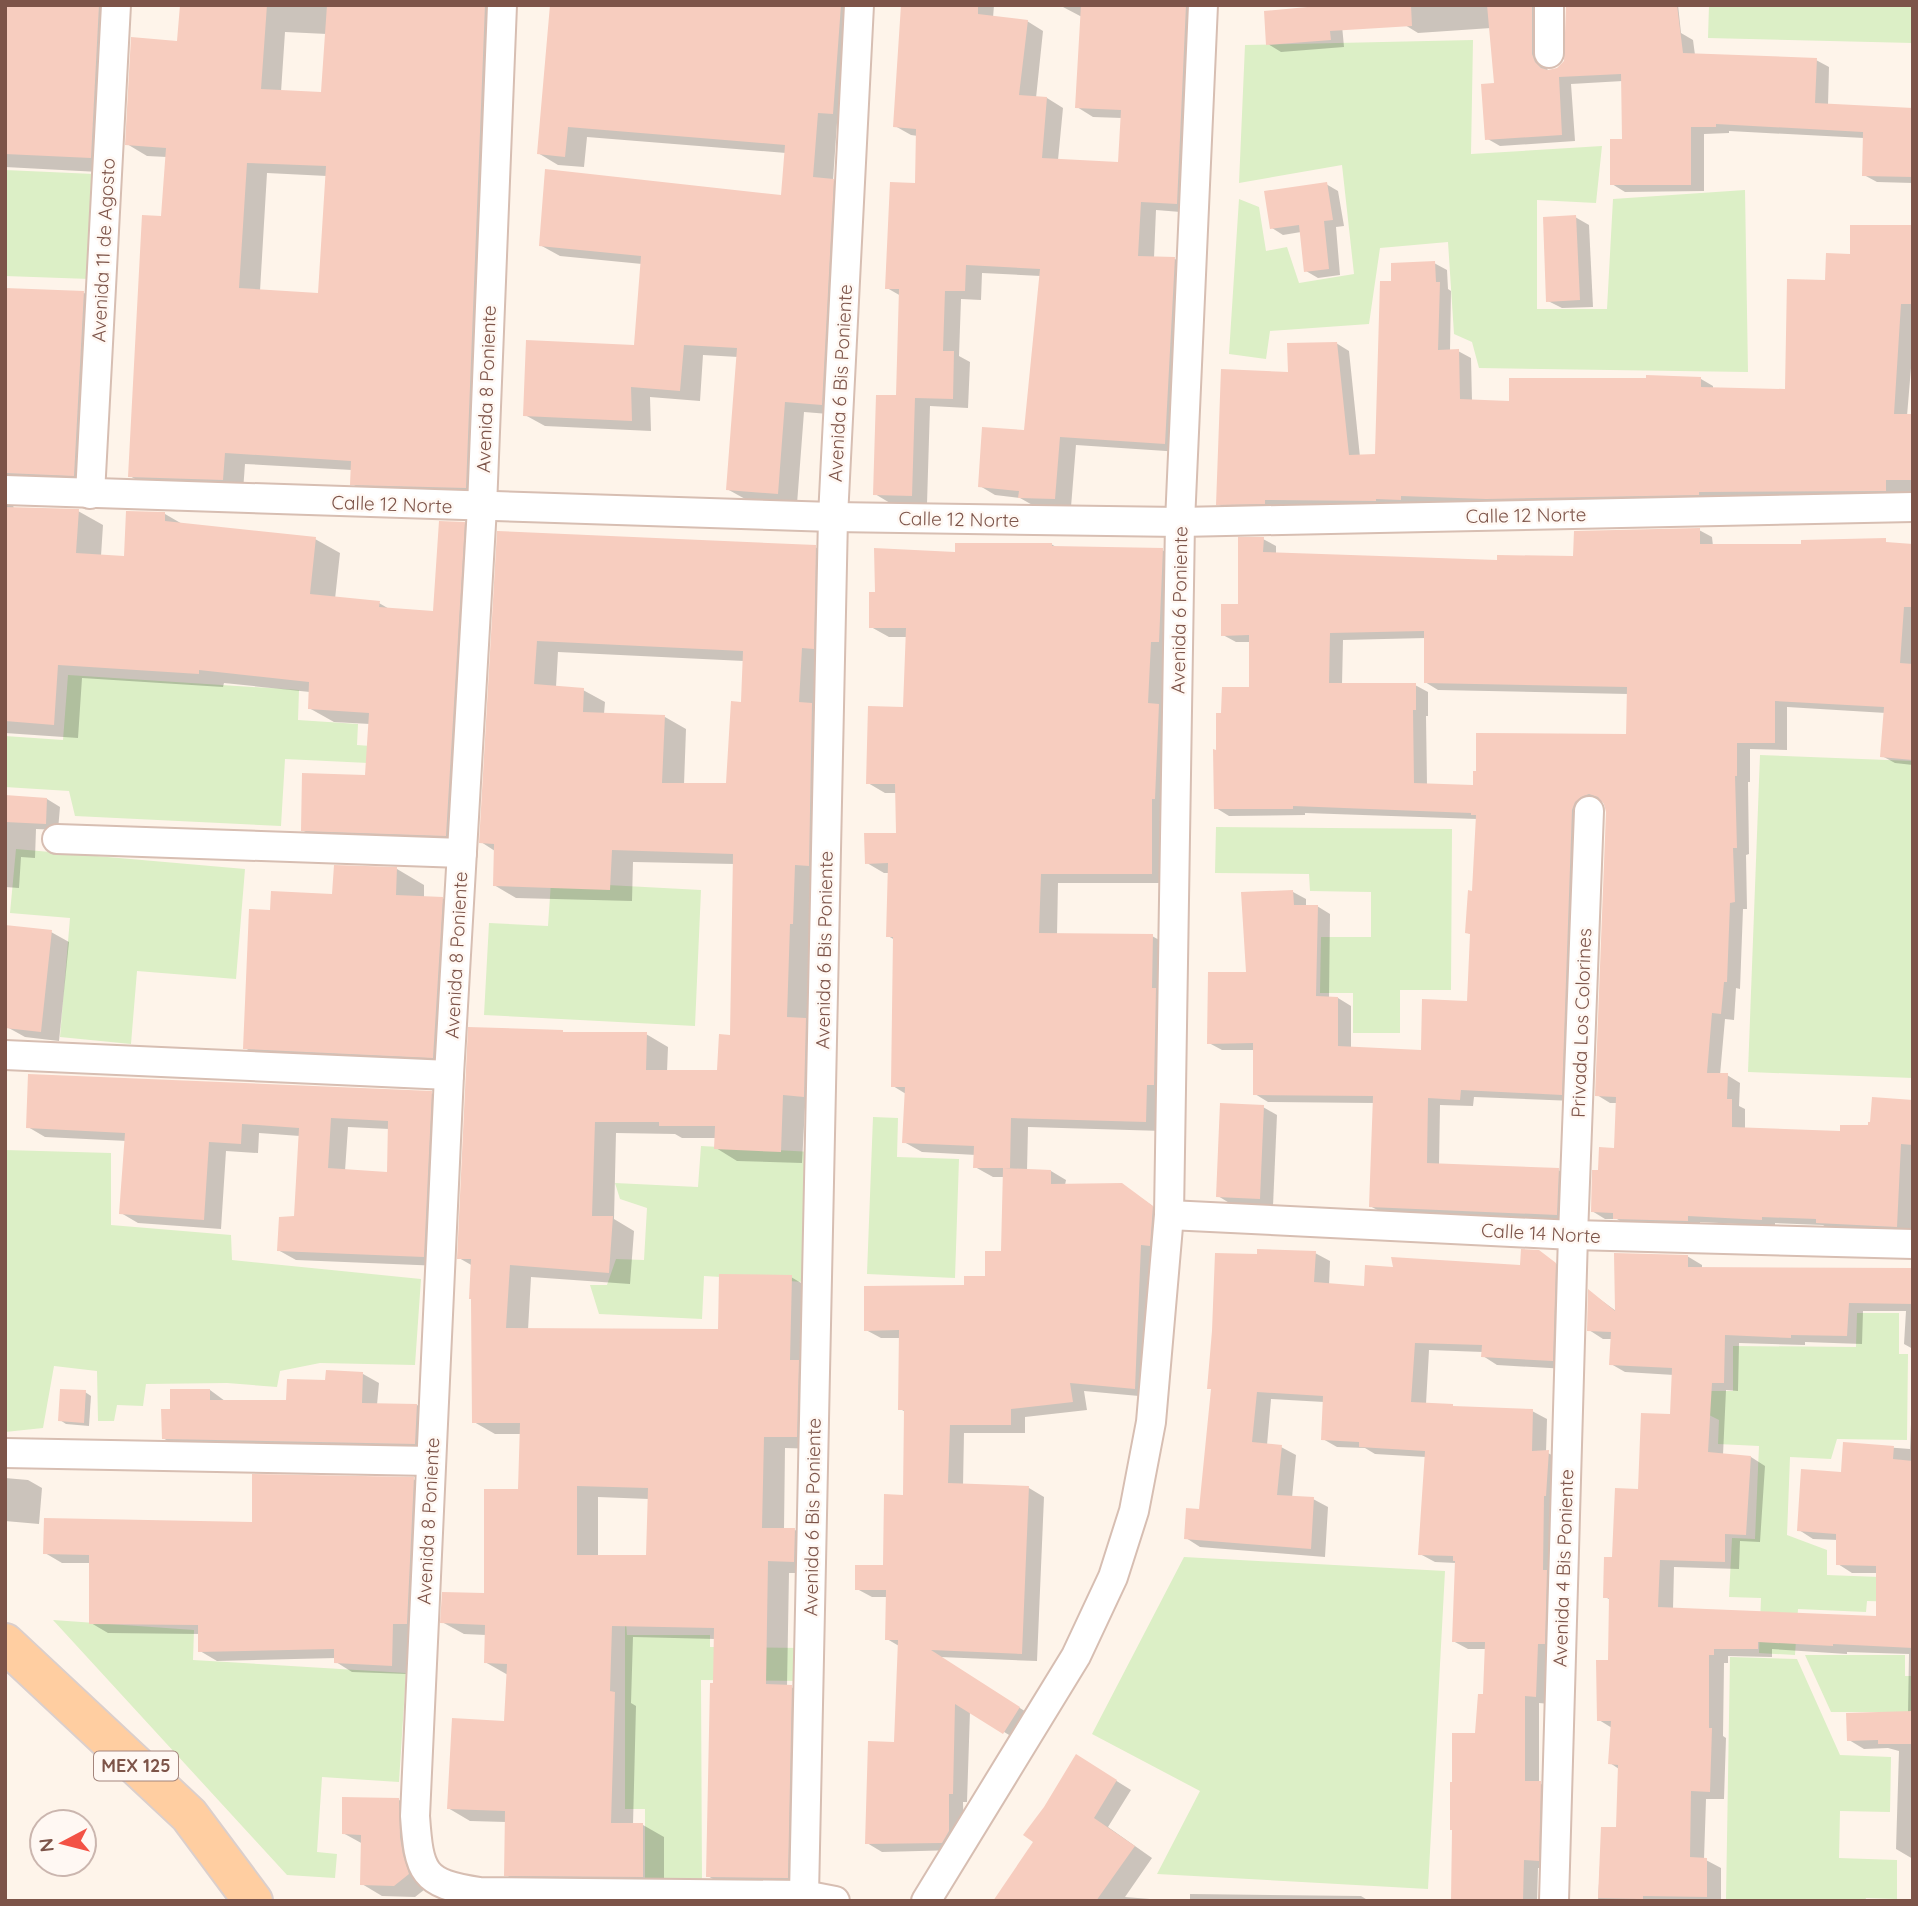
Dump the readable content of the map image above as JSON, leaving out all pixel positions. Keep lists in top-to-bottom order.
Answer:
{
  "streets": {
    "main road": ["MEX 125"],
    "street": [
      "Avenida 11 de Agosto",
      "Avenida 6 Bis Poniente",
      "Avenida 8 Poniente",
      "Calle 12 Norte",
      "Avenida 6 Poniente",
      "Privada Los Colorines",
      "Calle 14 Norte",
      "Avenida 4 Bis Poniente"
    ]
  },
  "crossings": [
    ["Avenida 11 de Agosto", "Calle 12 Norte"],
    ["Avenida 6 Bis Poniente", "Avenida 8 Poniente"],
    ["Avenida 6 Bis Poniente", "Calle 12 Norte"],
    ["Avenida 8 Poniente", "Calle 12 Norte"],
    ["Calle 12 Norte", "Avenida 6 Poniente"],
    ["Avenida 6 Poniente", "Calle 14 Norte"],
    ["Privada Los Colorines", "Calle 14 Norte"],
    ["Privada Los Colorines", "Avenida 4 Bis Poniente"],
    ["Calle 14 Norte", "Avenida 4 Bis Poniente"]
  ],
  "north": "left"
}
